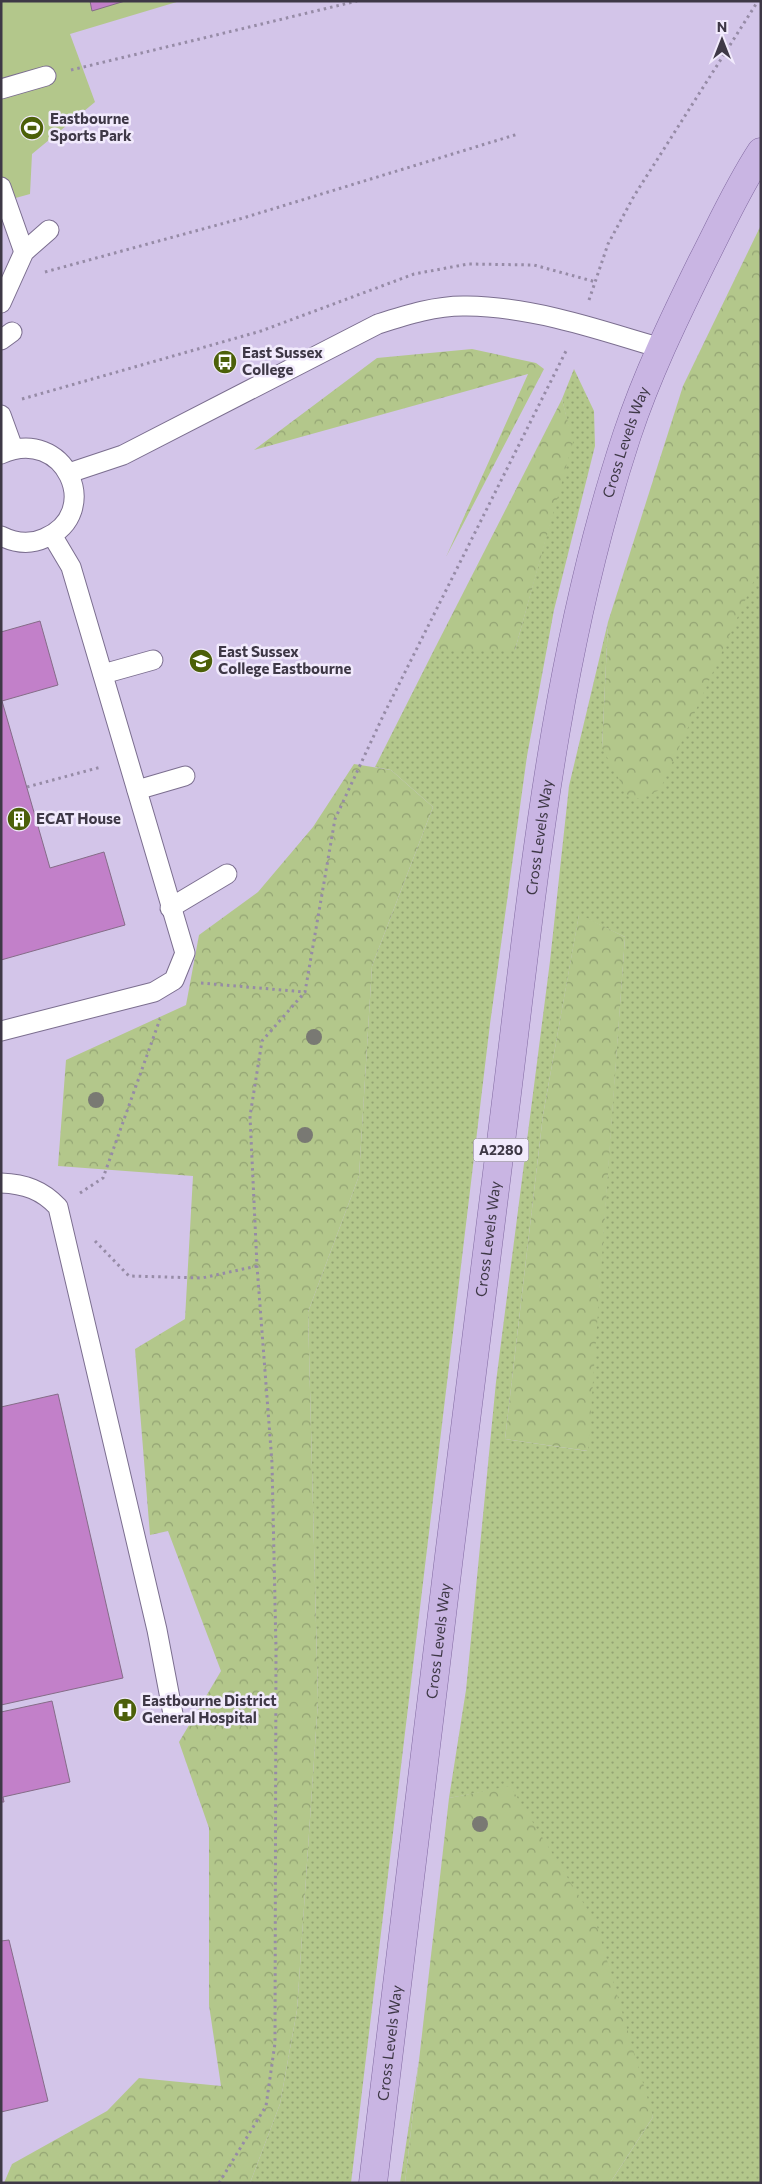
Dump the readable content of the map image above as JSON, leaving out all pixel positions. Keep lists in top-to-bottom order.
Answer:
{
  "streets": {
    "main road": ["Cross Levels Way", "A2280"]
  },
  "places": {
    "sports": ["Eastbourne Sports Park"],
    "bus stop": ["East Sussex College"],
    "school or university": ["East Sussex College Eastbourne"],
    "building": ["ECAT House"],
    "hospital": ["Eastbourne District General Hospital"]
  },
  "north": "top"
}
